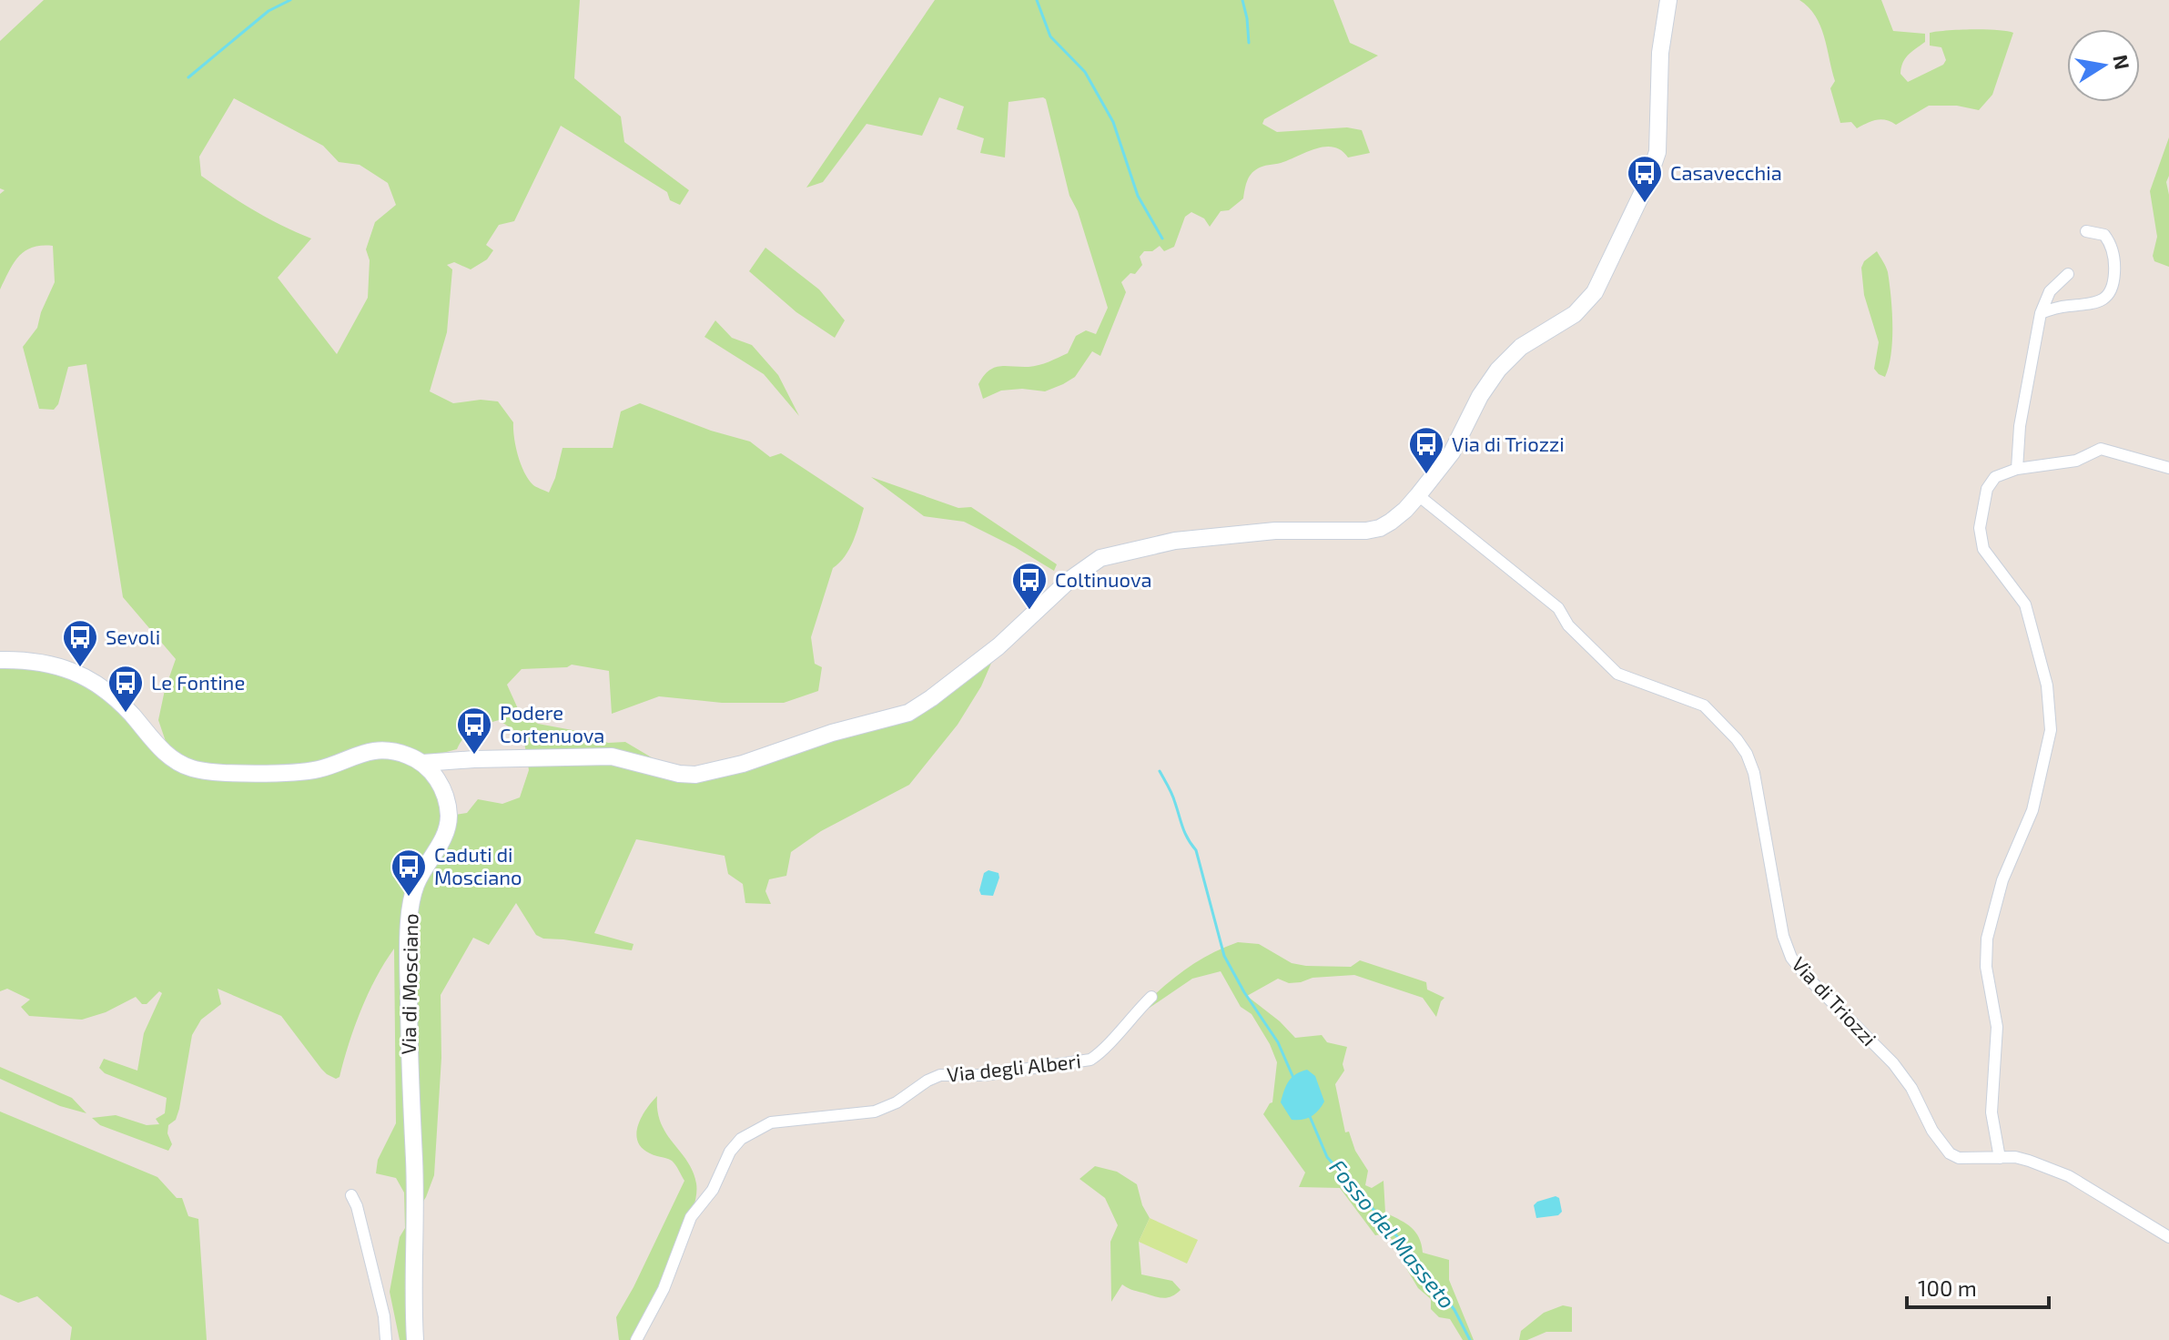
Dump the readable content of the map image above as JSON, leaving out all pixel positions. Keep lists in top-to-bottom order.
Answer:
{
  "streets": {
    "street": ["Via di Mosciano", "Via di Triozzi", "Via degli Alberi"]
  },
  "water": ["Fosso del Masseto"],
  "places": {
    "bus stop": [
      "Casavecchia",
      "Via di Triozzi",
      "Coltinuova",
      "Sevoli",
      "Le Fontine",
      "Podere Cortenuova",
      "Caduti di Mosciano"
    ]
  },
  "scale_bar": "100 m",
  "north": "right"
}
